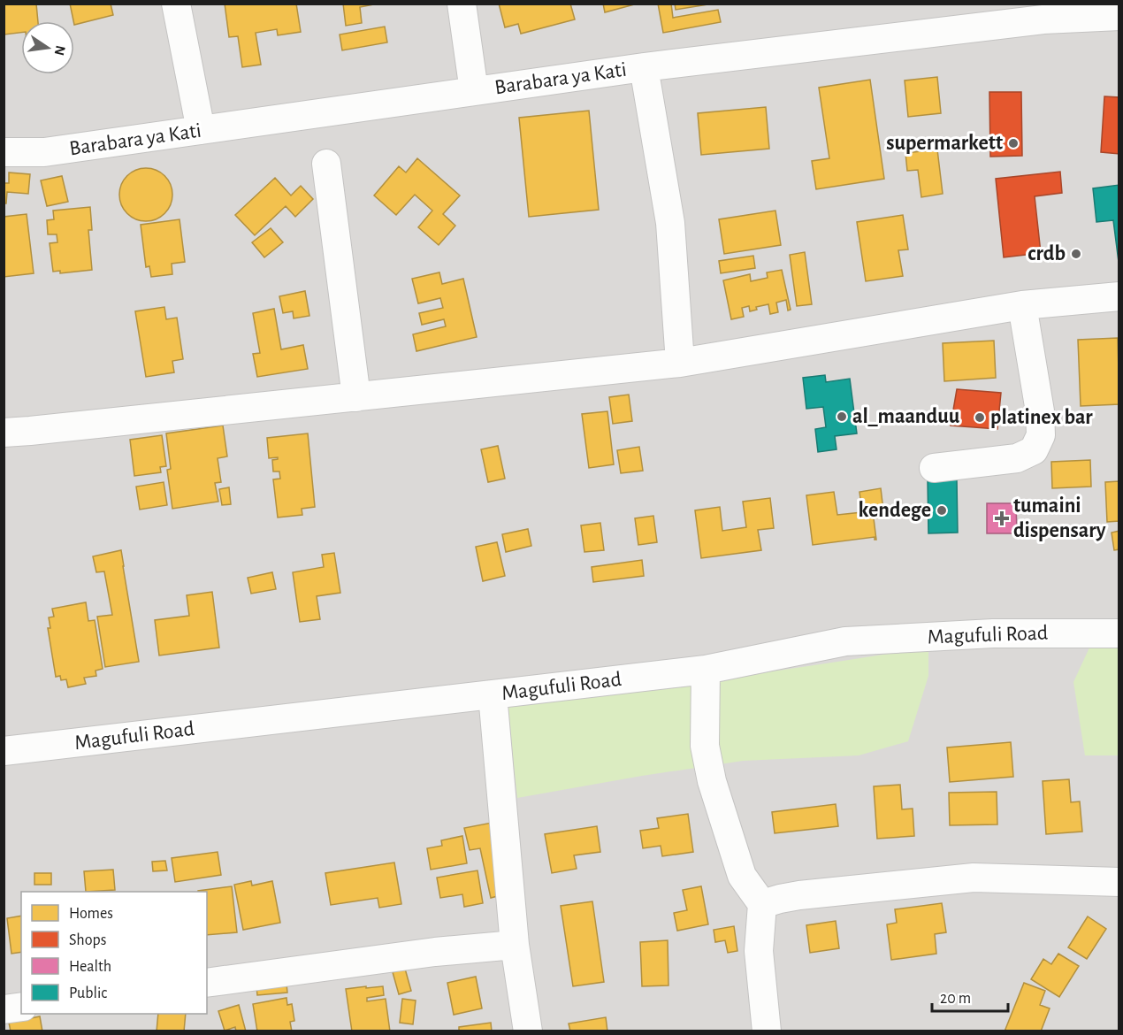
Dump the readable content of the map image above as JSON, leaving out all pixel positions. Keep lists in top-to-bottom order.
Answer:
{
  "streets": {
    "street": ["Barabara ya Kati", "Magufuli Road"]
  },
  "places": {
    "other": [
      "supermarkett",
      "crdb",
      "al_maanduu",
      "platinex bar",
      "kendege"
    ],
    "health": ["tumaini dispensary"]
  },
  "legend": [
    "Homes",
    "Shops",
    "Health",
    "Public"
  ],
  "scale_bar": "20 m",
  "north": "right"
}
